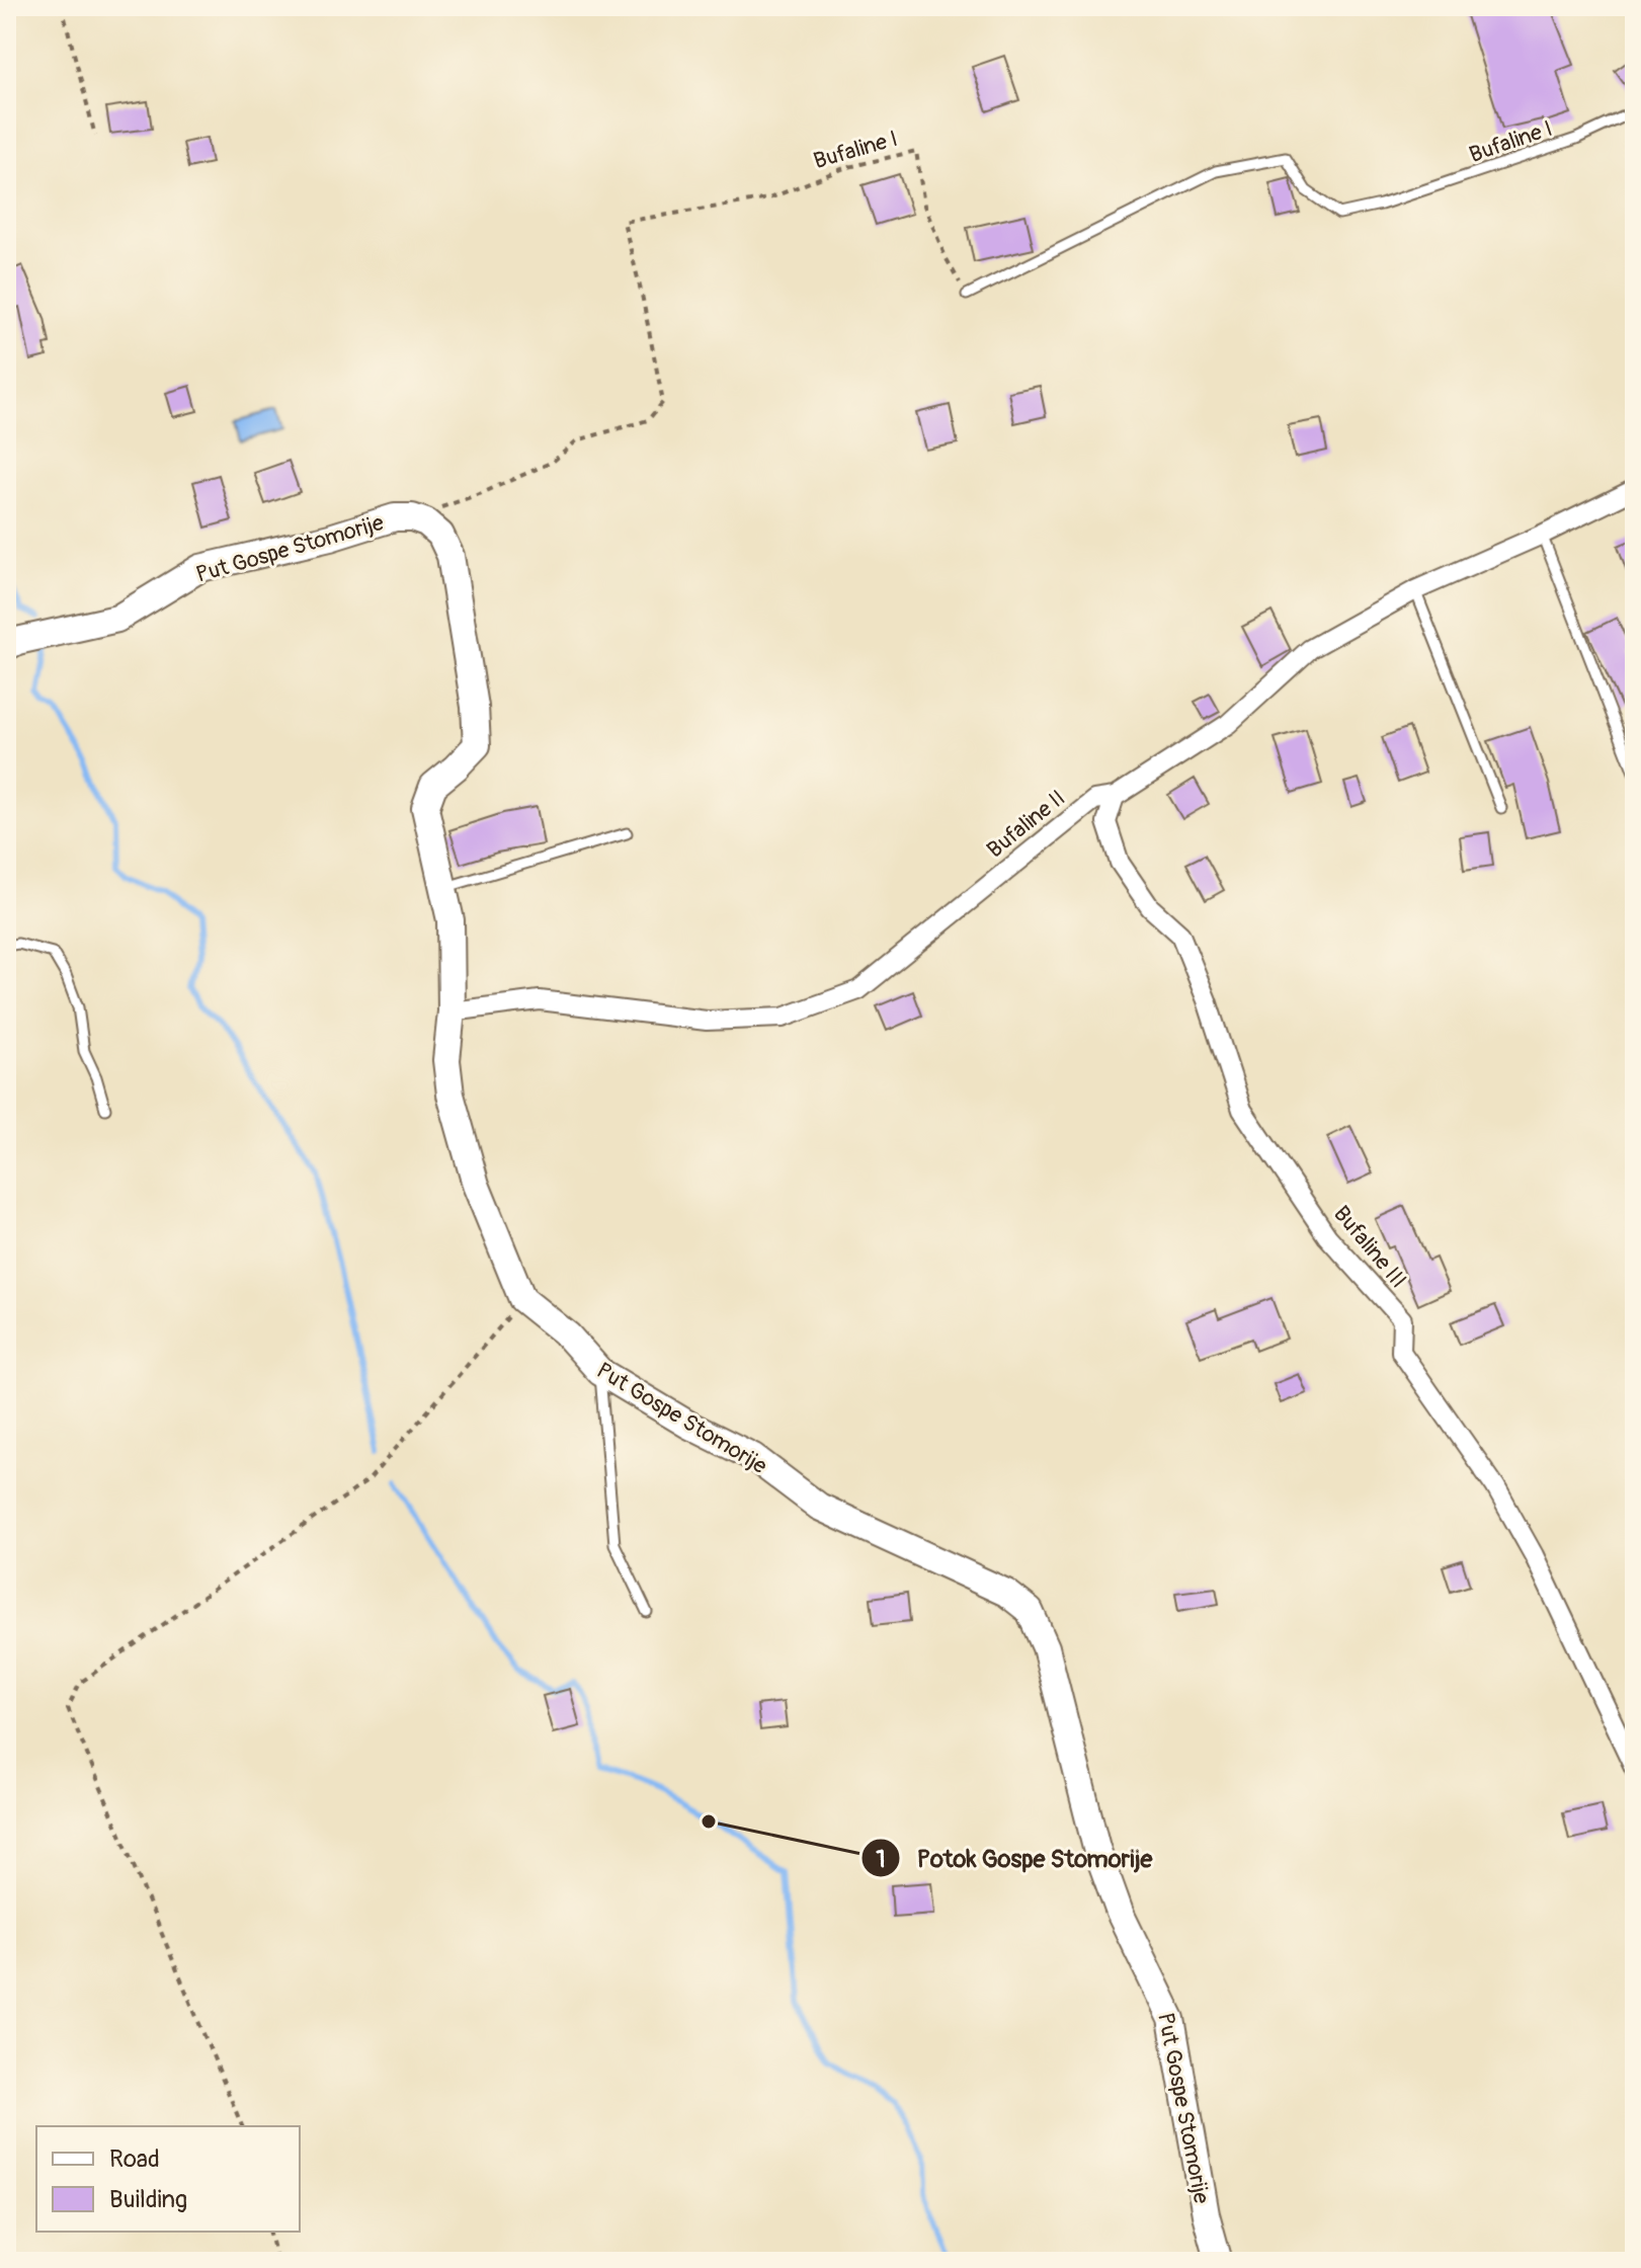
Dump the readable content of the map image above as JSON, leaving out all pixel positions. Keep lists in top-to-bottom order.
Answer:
{
  "streets": {
    "street": ["Put Gospe Stomorije", "Bufaline II", "Bufaline III"],
    "lane": ["Bufaline I"]
  },
  "crossings": [
    ["Bufaline I", "Put Gospe Stomorije"],
    ["Put Gospe Stomorije", "Bufaline II"],
    ["Bufaline II", "Bufaline III"]
  ],
  "places": ["Potok Gospe Stomorije"],
  "legend": ["Road", "Building"]
}
